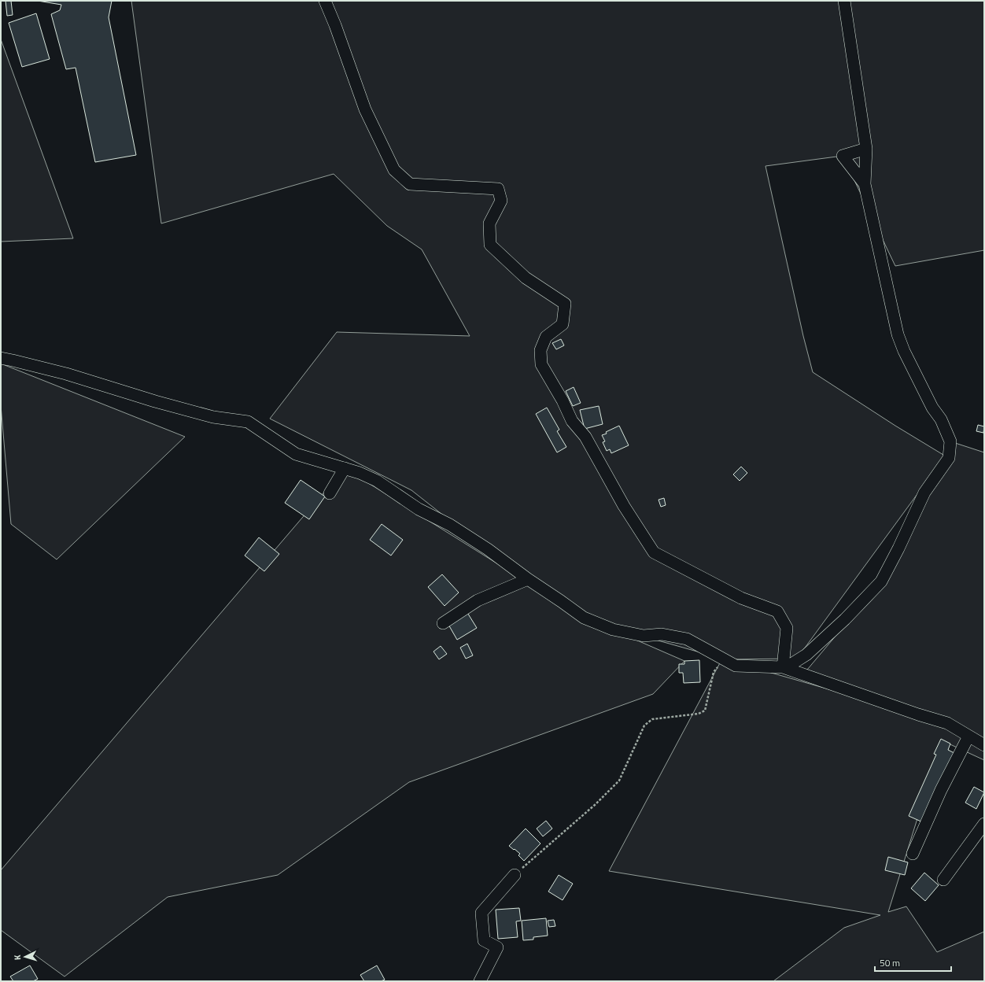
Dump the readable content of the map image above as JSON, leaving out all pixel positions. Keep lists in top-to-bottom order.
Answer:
{
  "scale_bar": "50 m",
  "north": "left"
}
